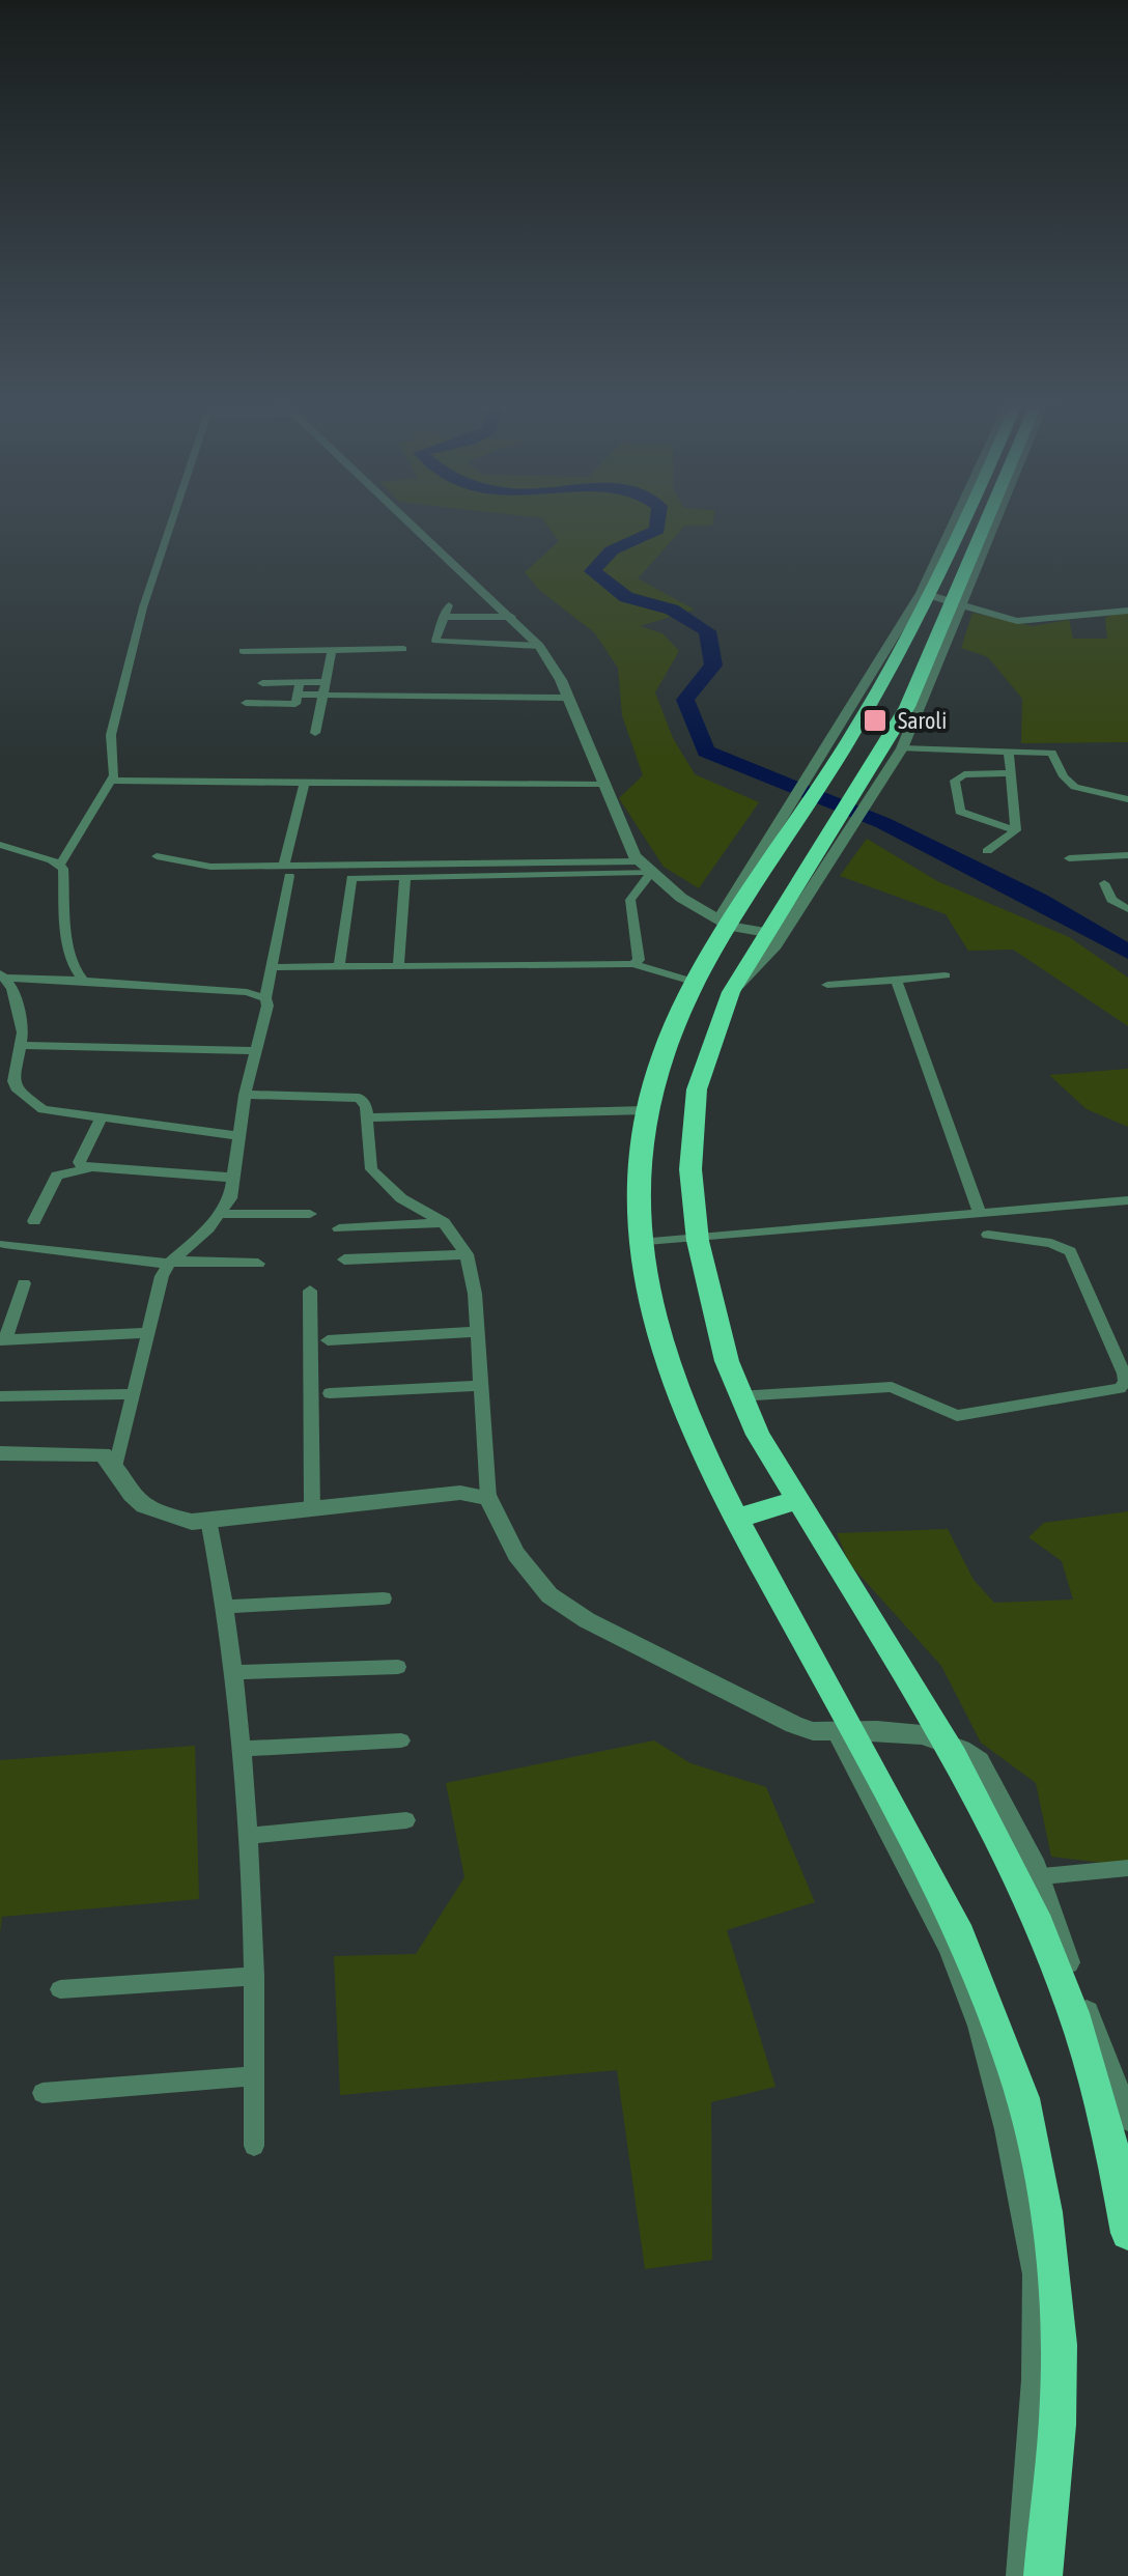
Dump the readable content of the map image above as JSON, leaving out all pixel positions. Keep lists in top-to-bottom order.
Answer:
{
  "places": {
    "transit": ["Saroli"]
  }
}
